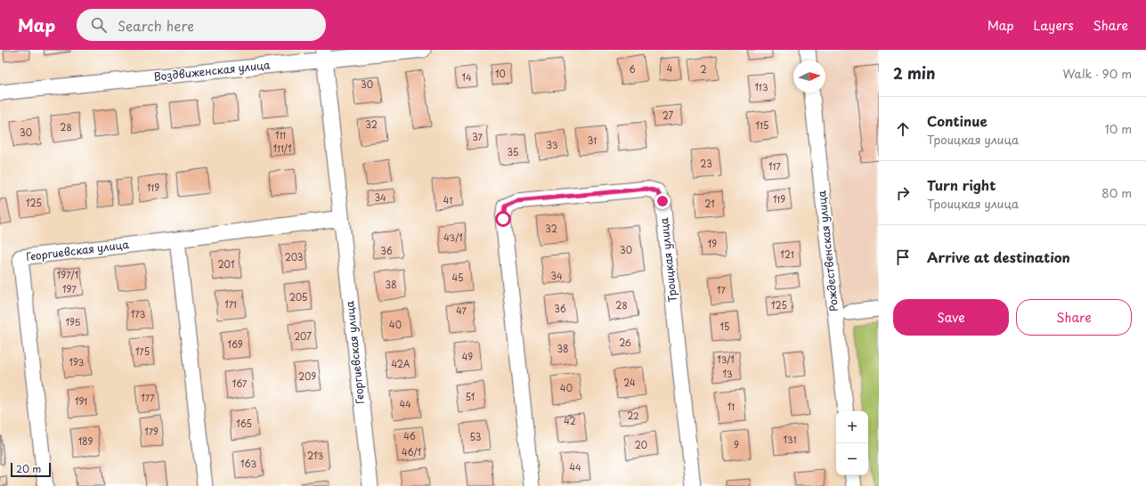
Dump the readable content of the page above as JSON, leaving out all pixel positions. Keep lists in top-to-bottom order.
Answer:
{
  "streets": {
    "street": [
      "Воздвиженская улица",
      "Георгиевская улица",
      "Рождественская улица",
      "Троицкая улица"
    ]
  },
  "crossings": [
    ["Воздвиженская улица", "Георгиевская улица"]
  ],
  "house_numbers": [
    "4",
    "6",
    "2",
    "10",
    "14",
    "30",
    "113",
    "27",
    "32",
    "115",
    "28",
    "30",
    "111",
    "37",
    "31",
    "33",
    "111/1",
    "35",
    "23",
    "117",
    "119",
    "34",
    "119",
    "41",
    "125",
    "21",
    "32",
    "43/1",
    "19",
    "30",
    "36",
    "121",
    "203",
    "201",
    "197/1",
    "34",
    "45",
    "38",
    "197",
    "17",
    "205",
    "171",
    "28",
    "125",
    "36",
    "47",
    "173",
    "195",
    "40",
    "15",
    "207",
    "26",
    "169",
    "38",
    "175",
    "49",
    "13/1",
    "193",
    "42А",
    "13",
    "209",
    "24",
    "167",
    "40",
    "51",
    "177",
    "191",
    "44",
    "11",
    "22",
    "42",
    "165",
    "179",
    "46",
    "53",
    "131",
    "189",
    "20",
    "9",
    "46/1",
    "213",
    "163",
    "44"
  ],
  "scale_bar": "20 m",
  "north": "right",
  "page": {
    "header": "Map",
    "search": "Search here",
    "nav": ["Map", "Layers", "Share"],
    "heading": ["2 min", "Walk · 90 m"],
    "list": [
      ["Continue", "Троицкая улица", "10 m"],
      ["Turn right", "Троицкая улица", "80 m"],
      "Arrive at destination"
    ],
    "buttons": ["Save", "Share"],
    "map_buttons": ["+", "−"],
    "scale": "20 m"
  }
}
